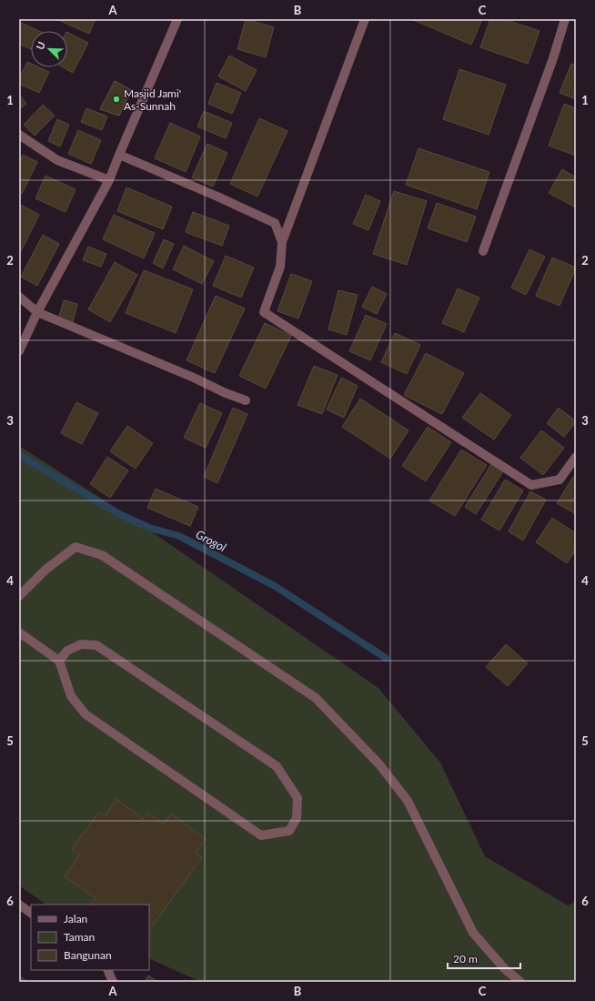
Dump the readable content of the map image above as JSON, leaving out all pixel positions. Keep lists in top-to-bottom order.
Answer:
{
  "water": ["Grogol"],
  "places": ["Masjid Jami' As-Sunnah"],
  "legend": ["Jalan", "Taman", "Bangunan"],
  "scale_bar": "20 m",
  "north": "top left",
  "grid": {
    "columns": ["A", "B", "C"],
    "rows": [
      "1",
      "2",
      "3",
      "4",
      "5",
      "6"
    ]
  }
}
